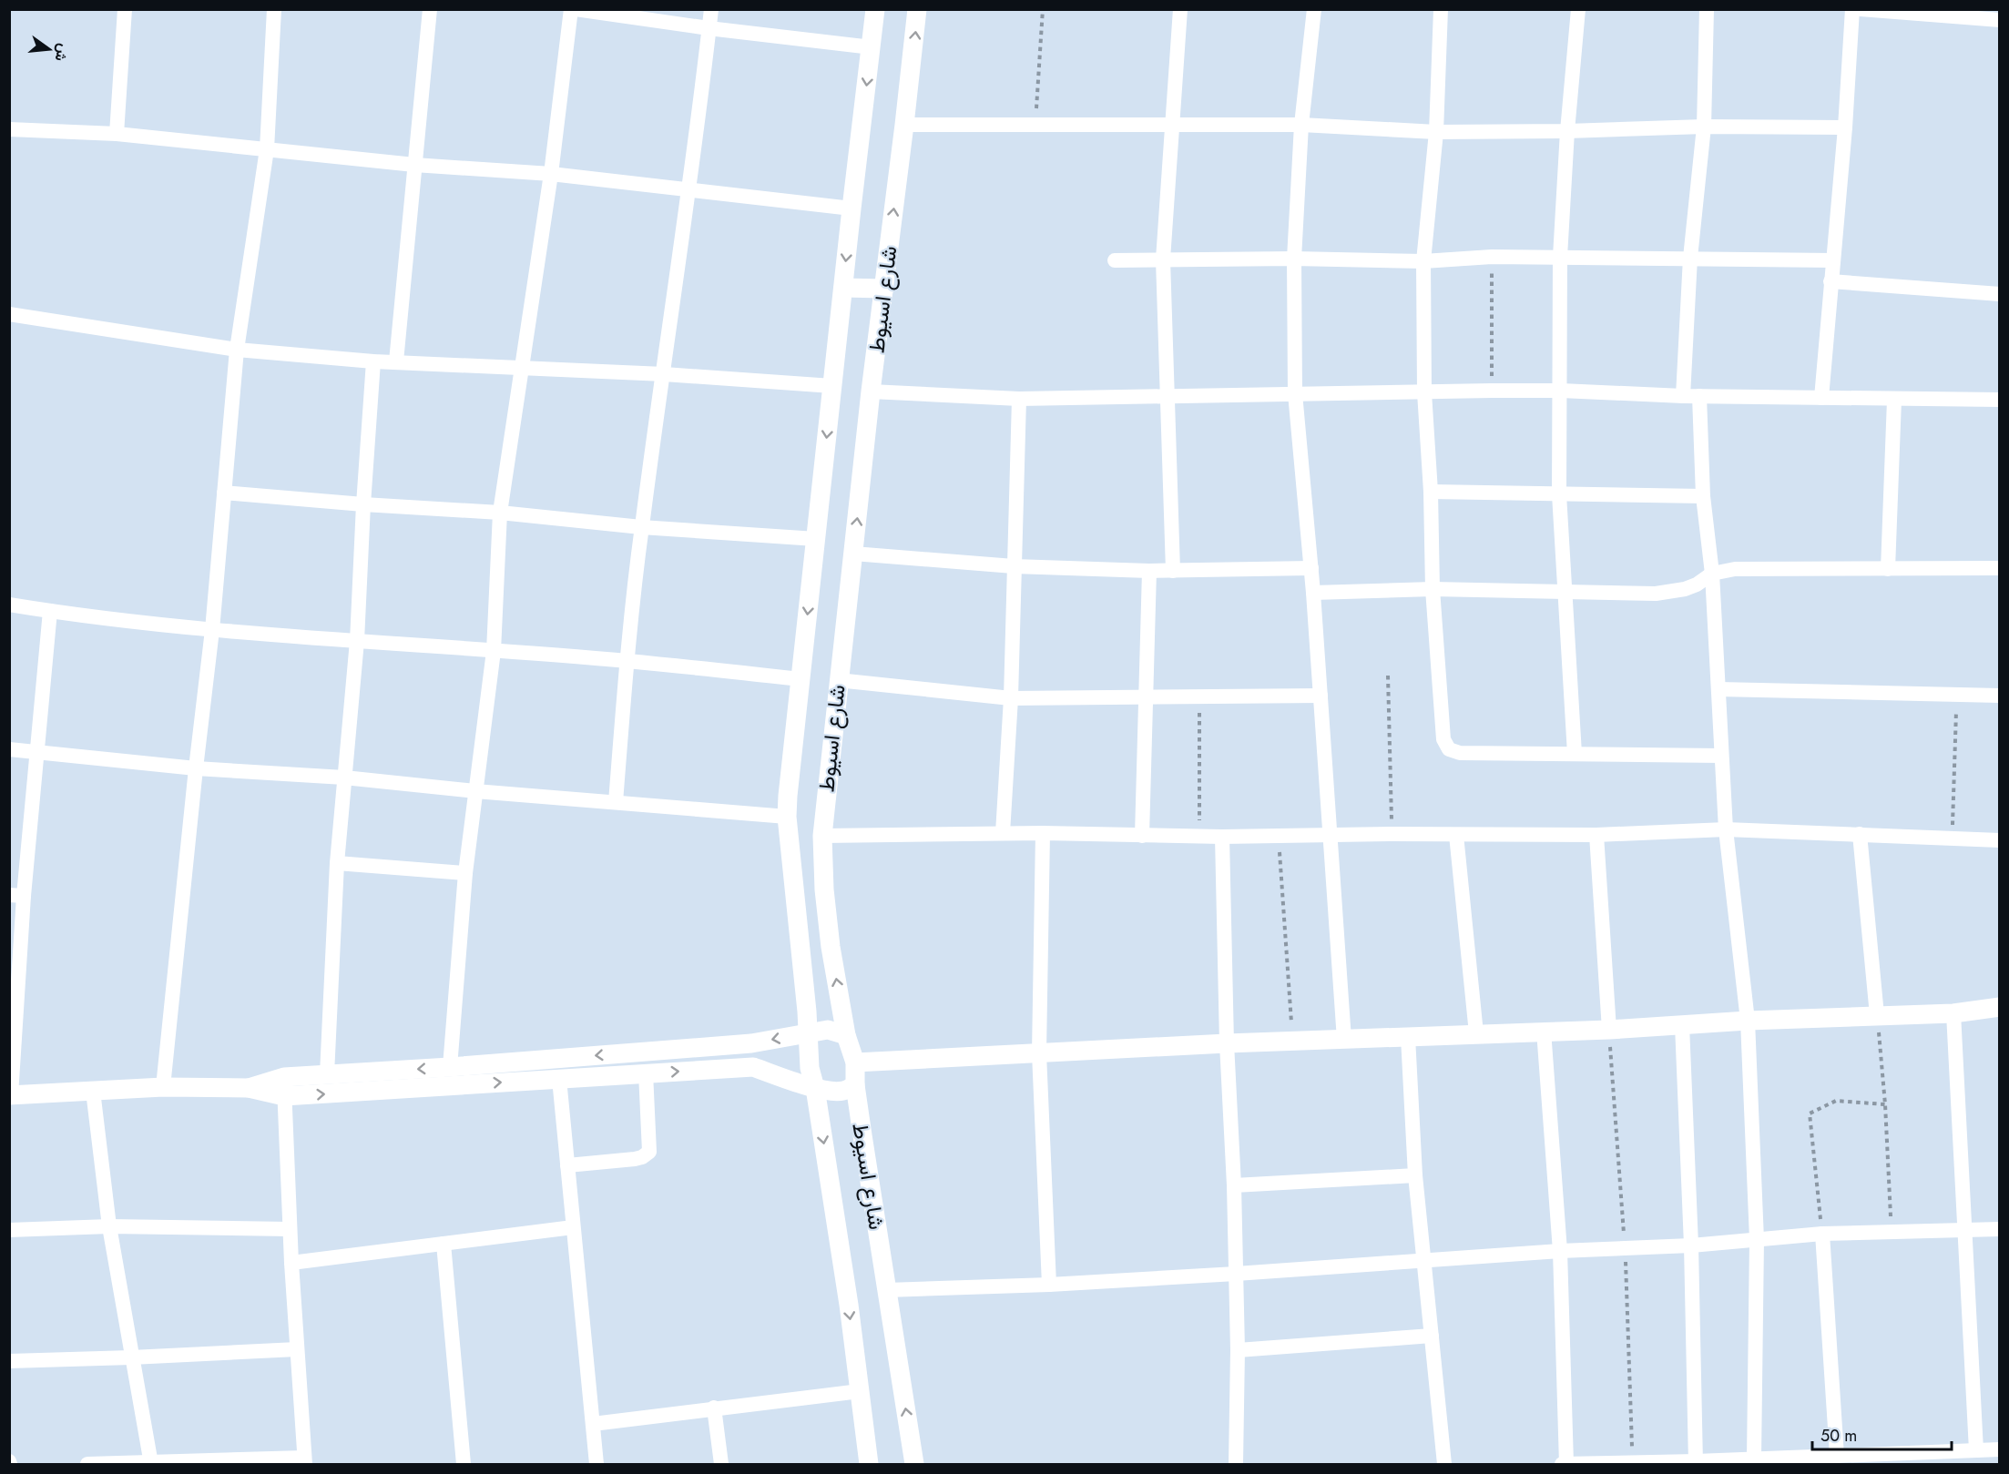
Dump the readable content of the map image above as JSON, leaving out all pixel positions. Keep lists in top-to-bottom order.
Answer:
{
  "streets": {
    "street": ["شارع اسيوط"]
  },
  "scale_bar": "50 m",
  "north": "right"
}
